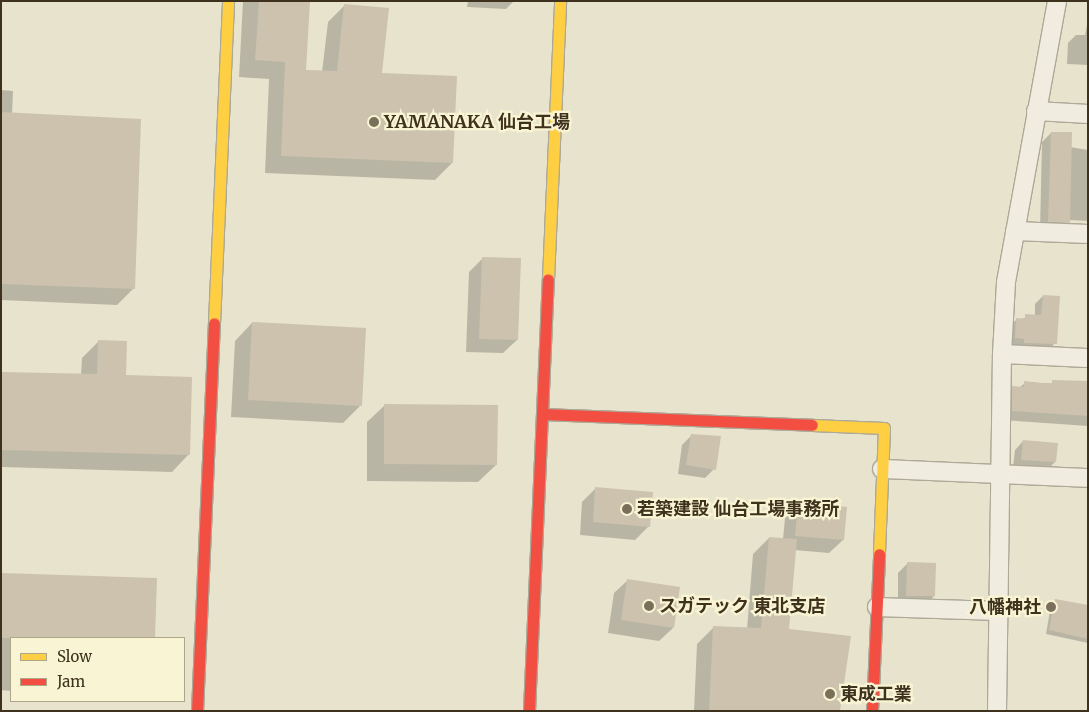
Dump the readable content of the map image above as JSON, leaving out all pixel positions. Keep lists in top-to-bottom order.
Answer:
{
  "places": [
    "YAMANAKA 仙台工場",
    "若築建設 仙台工場事務所",
    "スガテック 東北支店",
    "八幡神社",
    "東成工業"
  ],
  "legend": ["Slow", "Jam"]
}
